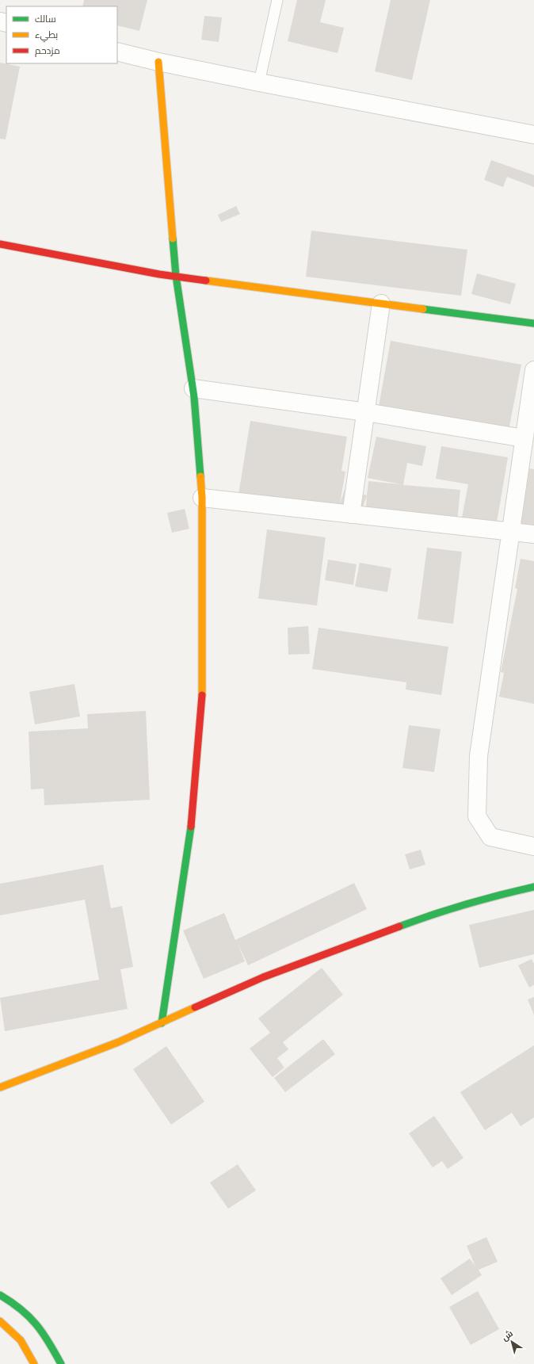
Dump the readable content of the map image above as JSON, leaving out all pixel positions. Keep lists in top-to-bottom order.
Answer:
{
  "legend": ["سالك", "بطيء", "مزدحم"],
  "north": "top left"
}
